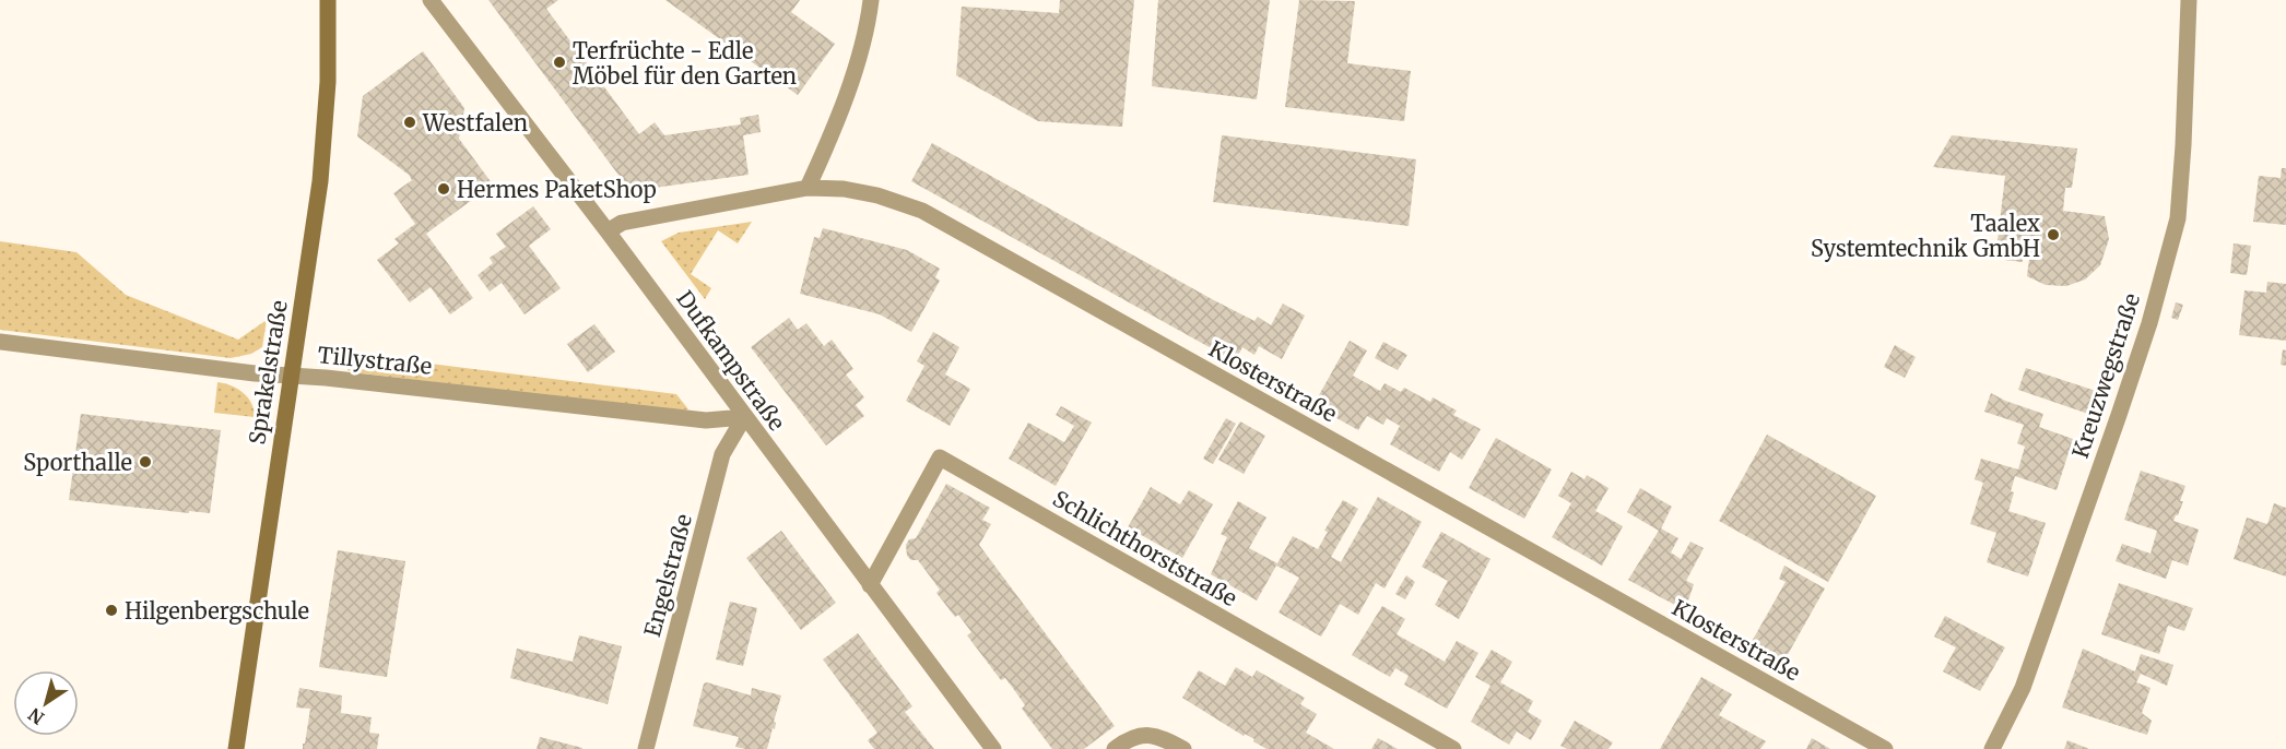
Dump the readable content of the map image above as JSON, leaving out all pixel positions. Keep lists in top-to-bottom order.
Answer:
{
  "streets": {
    "main road": ["Sprakelstraße"],
    "street": [
      "Tillystraße",
      "Dufkampstraße",
      "Kreuzwegstraße",
      "Klosterstraße",
      "Schlichthorststraße",
      "Engelstraße"
    ]
  },
  "crossings": [
    ["Tillystraße", "Dufkampstraße"],
    ["Tillystraße", "Sprakelstraße"],
    ["Tillystraße", "Engelstraße"],
    ["Dufkampstraße", "Klosterstraße"],
    ["Dufkampstraße", "Schlichthorststraße"],
    ["Dufkampstraße", "Engelstraße"]
  ],
  "places": [
    "Terfrüchte - Edle Möbel für den Garten",
    "Westfalen",
    "Hermes PaketShop",
    "Taalex Systemtechnik GmbH",
    "Sporthalle",
    "Hilgenbergschule"
  ],
  "north": "bottom left"
}
